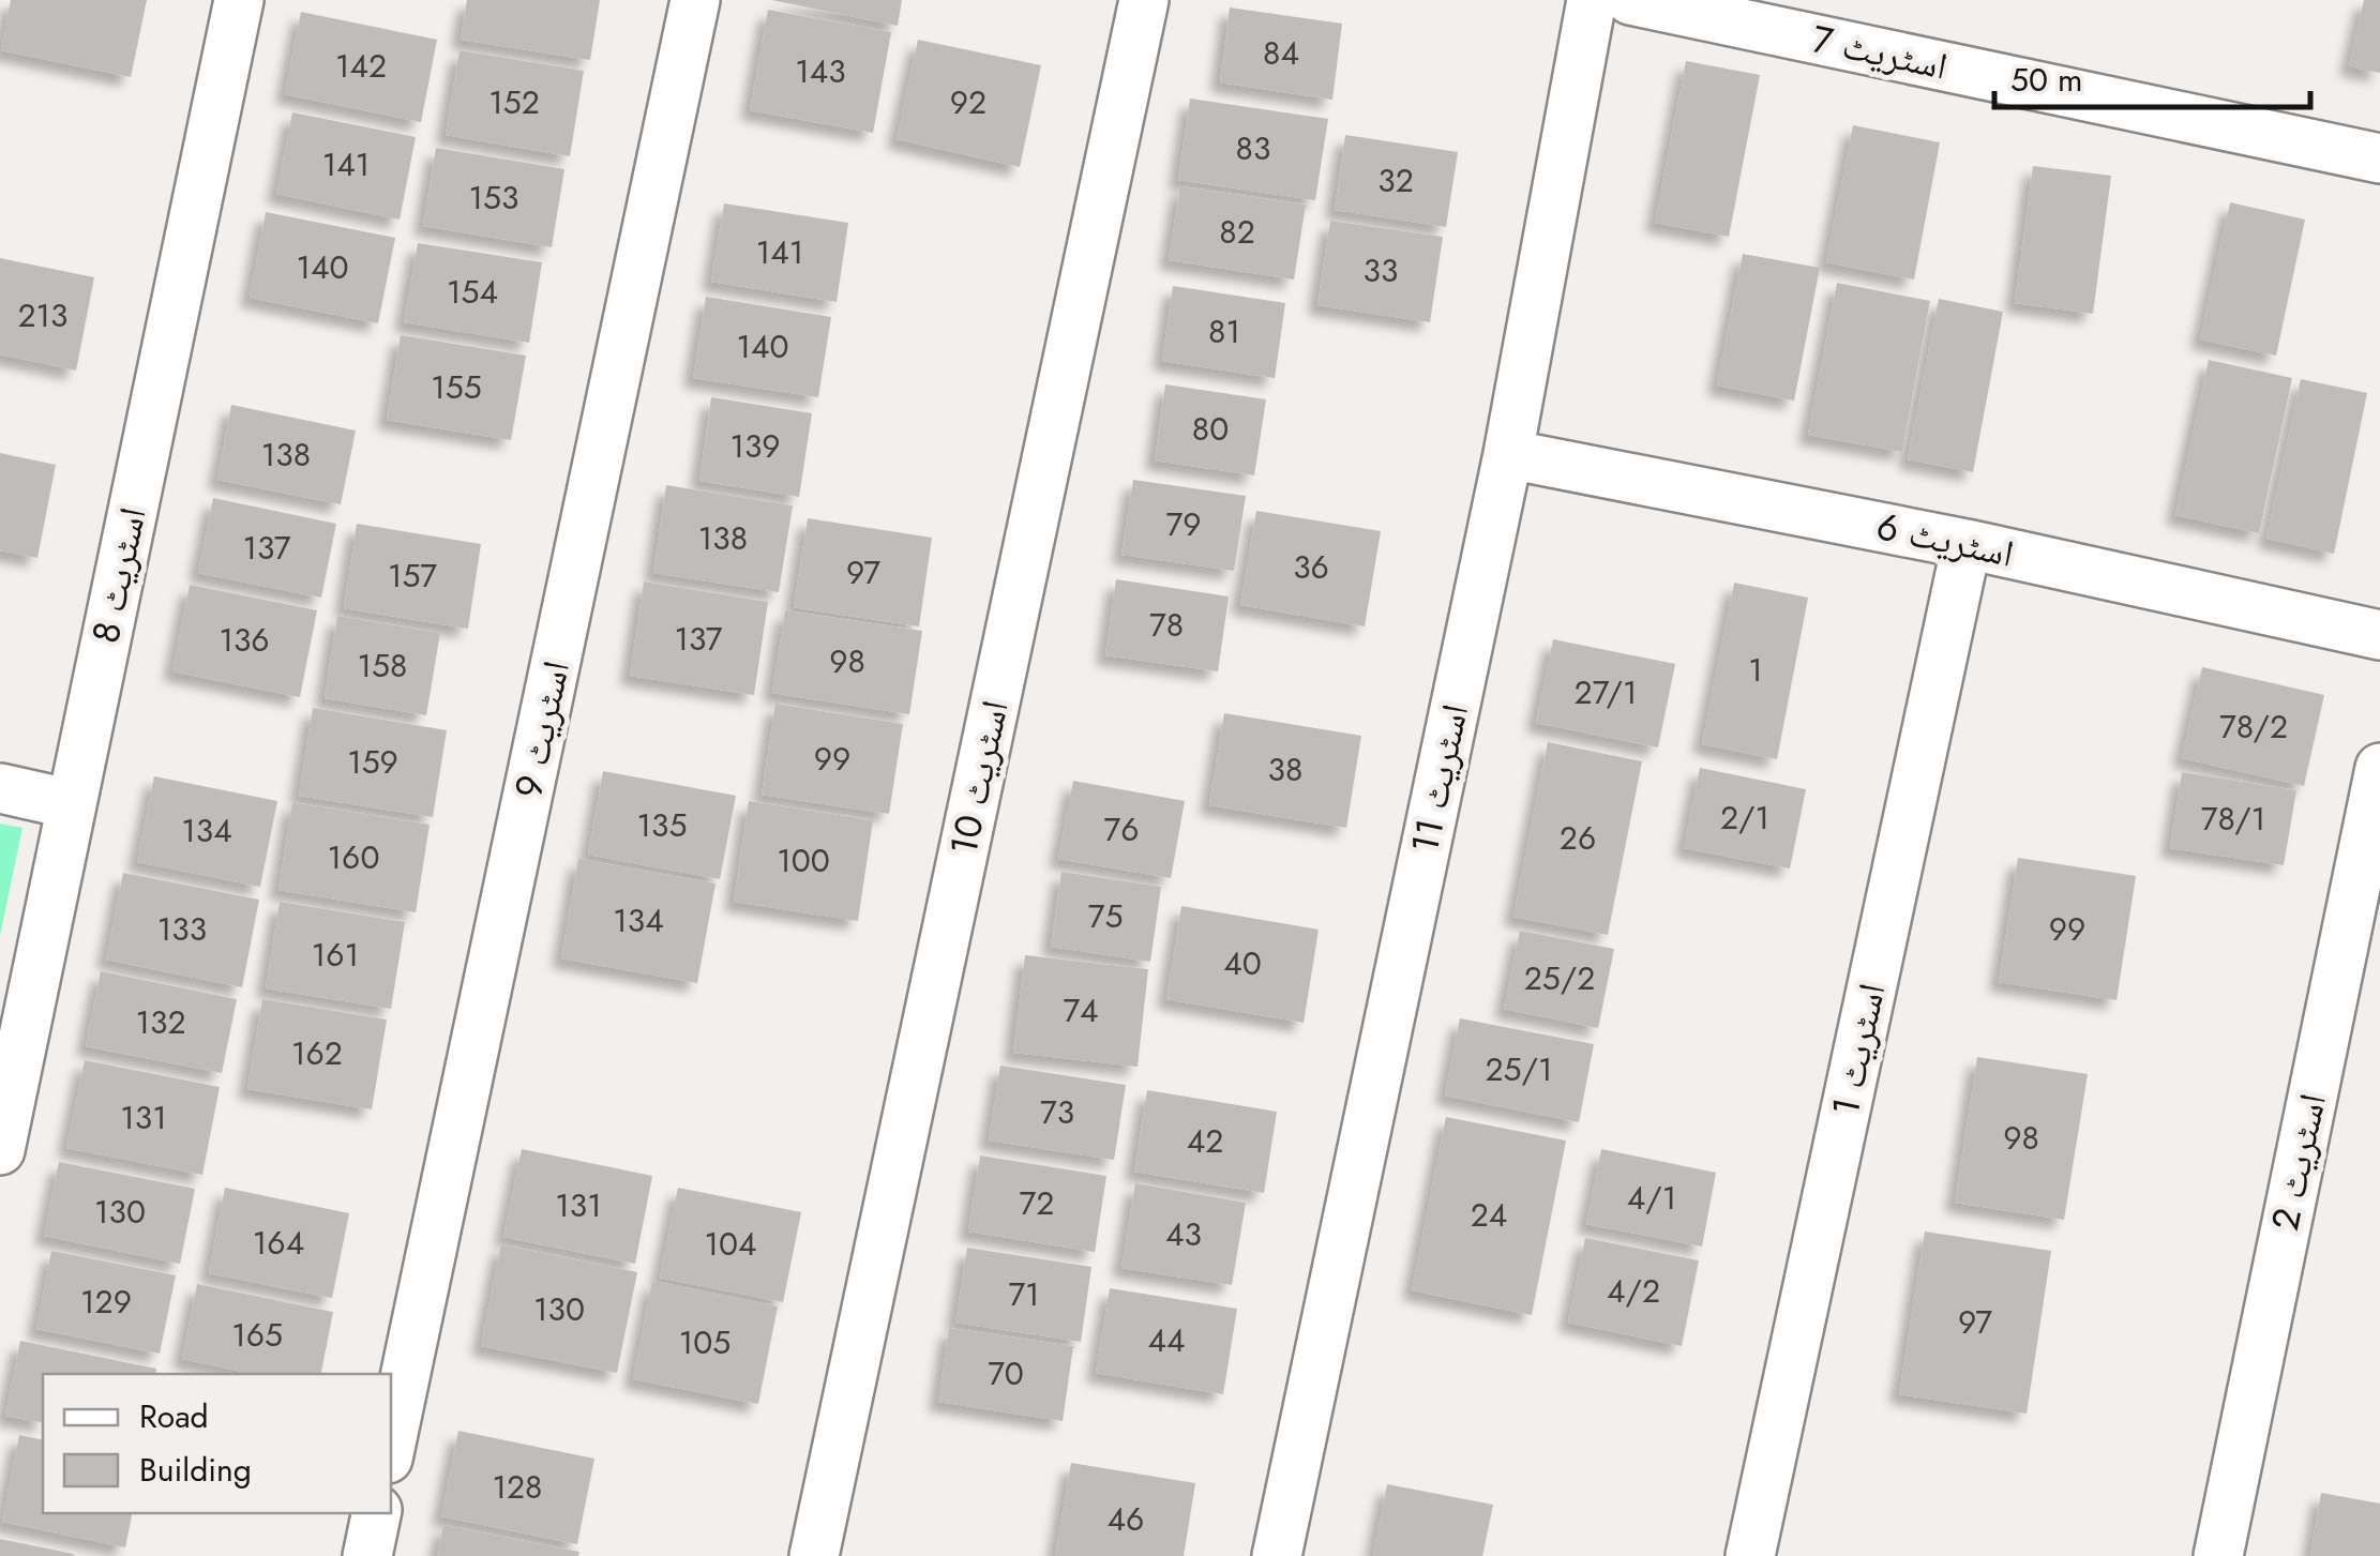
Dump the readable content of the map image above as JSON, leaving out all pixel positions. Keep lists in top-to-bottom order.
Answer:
{
  "streets": {
    "street": [
      "اسٹریٹ 7",
      "اسٹریٹ 6",
      "اسٹریٹ 8",
      "اسٹریٹ 9",
      "اسٹریٹ 10",
      "اسٹریٹ 11",
      "اسٹریٹ 1",
      "اسٹریٹ 2"
    ]
  },
  "crossings": [
    ["اسٹریٹ 6", "اسٹریٹ 11"],
    ["اسٹریٹ 6", "اسٹریٹ 1"]
  ],
  "house_numbers": [
    "84",
    "142",
    "143",
    "152",
    "92",
    "83",
    "141",
    "32",
    "153",
    "82",
    "141",
    "140",
    "33",
    "154",
    "213",
    "81",
    "140",
    "155",
    "80",
    "139",
    "138",
    "79",
    "138",
    "137",
    "36",
    "97",
    "157",
    "78",
    "137",
    "136",
    "98",
    "158",
    "1",
    "27/1",
    "78/2",
    "99",
    "159",
    "38",
    "2/1",
    "78/1",
    "135",
    "76",
    "134",
    "26",
    "160",
    "100",
    "75",
    "134",
    "133",
    "99",
    "161",
    "40",
    "25/2",
    "74",
    "132",
    "162",
    "25/1",
    "73",
    "131",
    "98",
    "42",
    "4/1",
    "72",
    "131",
    "130",
    "24",
    "43",
    "164",
    "104",
    "4/2",
    "71",
    "129",
    "130",
    "97",
    "165",
    "44",
    "105",
    "70",
    "128",
    "46"
  ],
  "legend": ["Road", "Building"],
  "scale_bar": "50 m"
}
